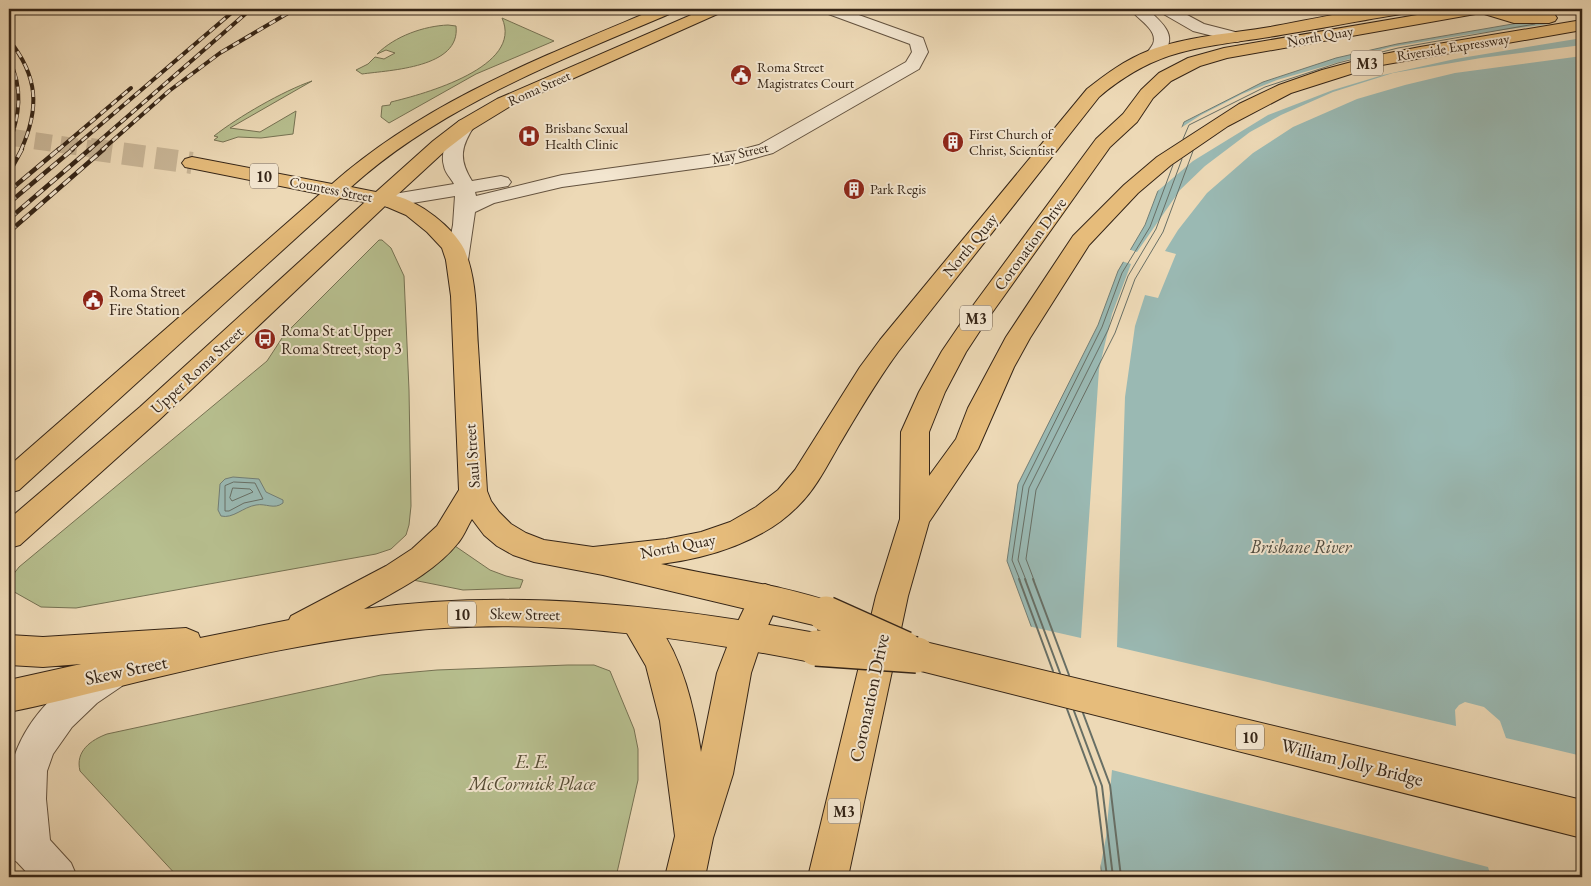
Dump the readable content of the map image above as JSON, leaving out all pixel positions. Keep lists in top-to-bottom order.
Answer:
{
  "streets": {
    "main road": [
      "North Quay",
      "Riverside Expressway",
      "M3",
      "Roma Street",
      "10",
      "Countess Street",
      "Coronation Drive",
      "Upper Roma Street",
      "Saul Street",
      "Skew Street",
      "William Jolly Bridge"
    ],
    "street": ["May Street"]
  },
  "crossings": [
    ["North Quay", "Coronation Drive"],
    ["North Quay", "Saul Street"],
    ["Riverside Expressway", "M3"],
    ["Riverside Expressway", "Coronation Drive"],
    ["Roma Street", "May Street"],
    ["Roma Street", "Countess Street"],
    ["Roma Street", "Upper Roma Street"],
    ["Roma Street", "Saul Street"],
    ["May Street", "Countess Street"],
    ["May Street", "Upper Roma Street"],
    ["May Street", "Saul Street"],
    ["Countess Street", "Upper Roma Street"],
    ["Countess Street", "Saul Street"],
    ["Upper Roma Street", "Saul Street"],
    ["Saul Street", "William Jolly Bridge"],
    ["Skew Street", "William Jolly Bridge"]
  ],
  "water": ["Brisbane River"],
  "parks": ["E. E. McCormick Place"],
  "places": {
    "public building": ["Roma Street Magistrates Court", "Roma Street Fire Station"],
    "hospital": ["Brisbane Sexual Health Clinic"],
    "building": ["First Church of Christ, Scientist", "Park Regis"],
    "bus stop": ["Roma St at Upper Roma Street, stop 3"]
  }
}
